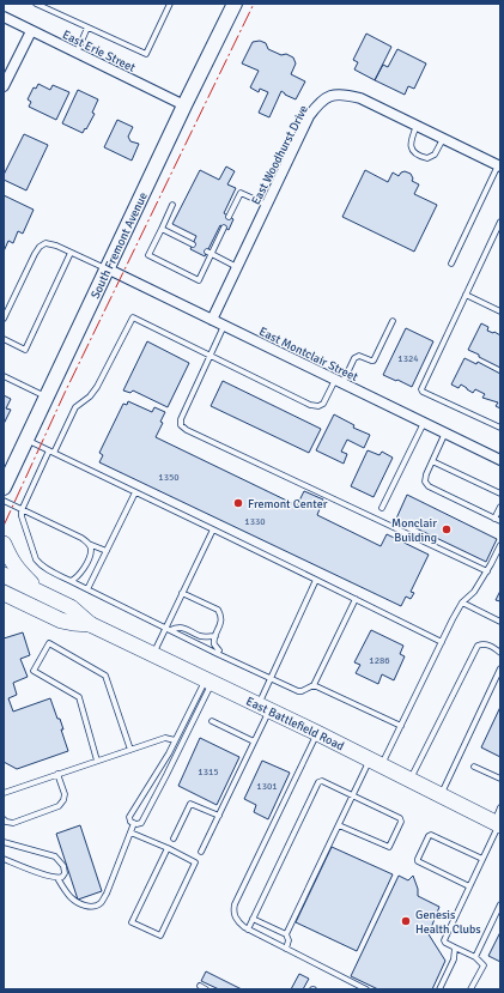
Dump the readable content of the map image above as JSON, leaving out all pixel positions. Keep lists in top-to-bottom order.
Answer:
{
  "streets": {
    "main road": ["South Fremont Avenue", "East Battlefield Road"],
    "street": ["East Erie Street", "East Woodhurst Drive", "East Montclair Street"]
  },
  "crossings": [
    ["East Erie Street", "South Fremont Avenue"],
    ["East Woodhurst Drive", "East Montclair Street"],
    ["South Fremont Avenue", "East Montclair Street"]
  ],
  "places": ["Fremont Center", "Monclair Building", "Genesis Health Clubs"],
  "house_numbers": [
    "1324",
    "1350",
    "1330",
    "1286",
    "1315",
    "1301"
  ]
}
